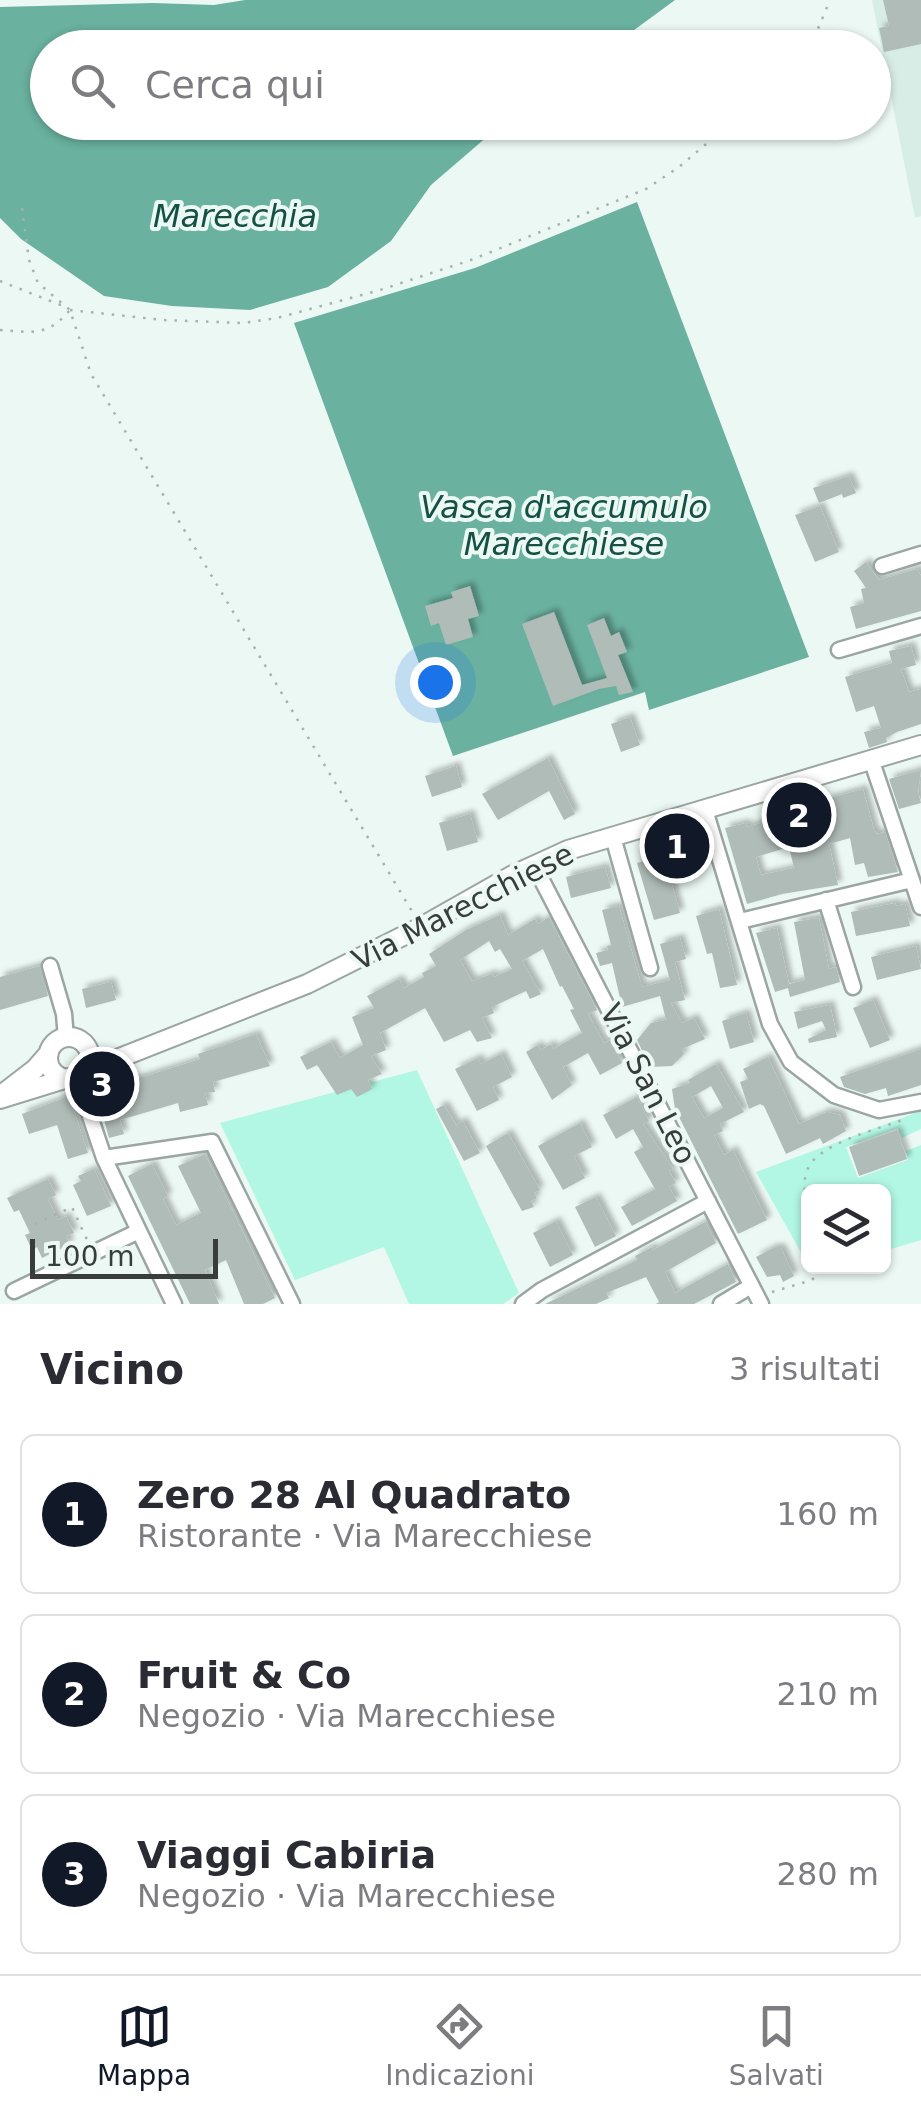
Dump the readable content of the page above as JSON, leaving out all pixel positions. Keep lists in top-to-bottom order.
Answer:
{
  "streets": {
    "main road": ["Via Marecchiese"],
    "street": ["Via San Leo"]
  },
  "crossings": [
    ["Via Marecchiese", "Via San Leo"]
  ],
  "water": ["Marecchia", "Vasca d'accumulo Marecchiese"],
  "scale_bar": "100 m",
  "page": {
    "search": "Cerca qui",
    "pins": ["2", "1", "3"],
    "scale": "100 m",
    "heading": ["Vicino", "3 risultati"],
    "list": [
      {
        "mark": "1",
        "name": "Zero 28 Al Quadrato",
        "note": "Ristorante · Via Marecchiese",
        "value": "160 m"
      },
      {
        "mark": "2",
        "name": "Fruit & Co",
        "note": "Negozio · Via Marecchiese",
        "value": "210 m"
      },
      {
        "mark": "3",
        "name": "Viaggi Cabiria",
        "note": "Negozio · Via Marecchiese",
        "value": "280 m"
      }
    ],
    "nav": ["Mappa", "Indicazioni", "Salvati"]
  }
}
